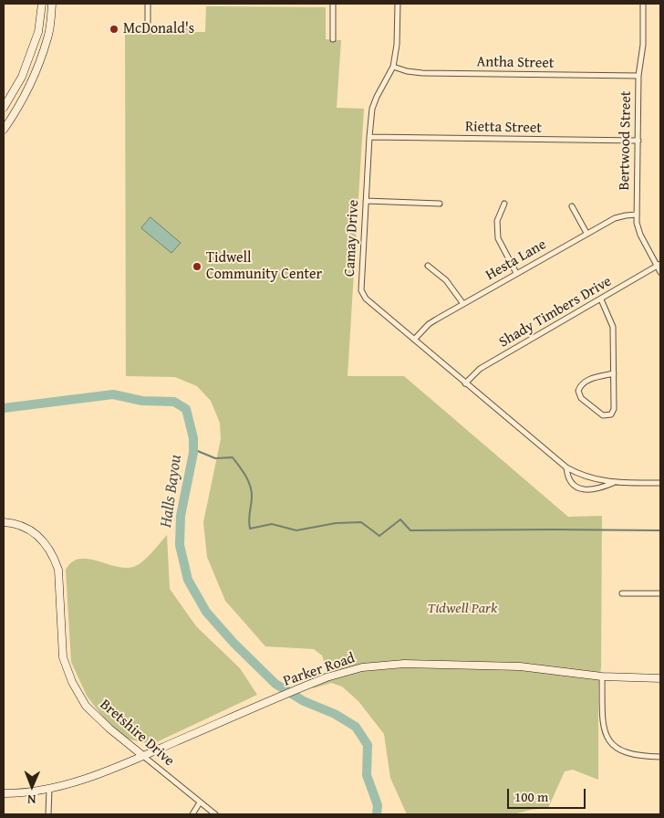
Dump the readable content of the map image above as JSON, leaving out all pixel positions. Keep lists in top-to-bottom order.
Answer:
{
  "streets": {
    "main road": ["Parker Road", "Bretshire Drive"],
    "street": [
      "Antha Street",
      "Rietta Street",
      "Bertwood Street",
      "Camay Drive",
      "Hesta Lane",
      "Shady Timbers Drive"
    ]
  },
  "crossings": [
    ["Antha Street", "Bertwood Street"],
    ["Antha Street", "Camay Drive"],
    ["Rietta Street", "Bertwood Street"],
    ["Rietta Street", "Camay Drive"],
    ["Bertwood Street", "Hesta Lane"],
    ["Bertwood Street", "Shady Timbers Drive"],
    ["Camay Drive", "Hesta Lane"],
    ["Camay Drive", "Shady Timbers Drive"],
    ["Parker Road", "Bretshire Drive"]
  ],
  "water": ["Halls Bayou"],
  "parks": ["Tidwell Park"],
  "places": ["McDonald's", "Tidwell Community Center"],
  "scale_bar": "100 m",
  "north": "bottom"
}
